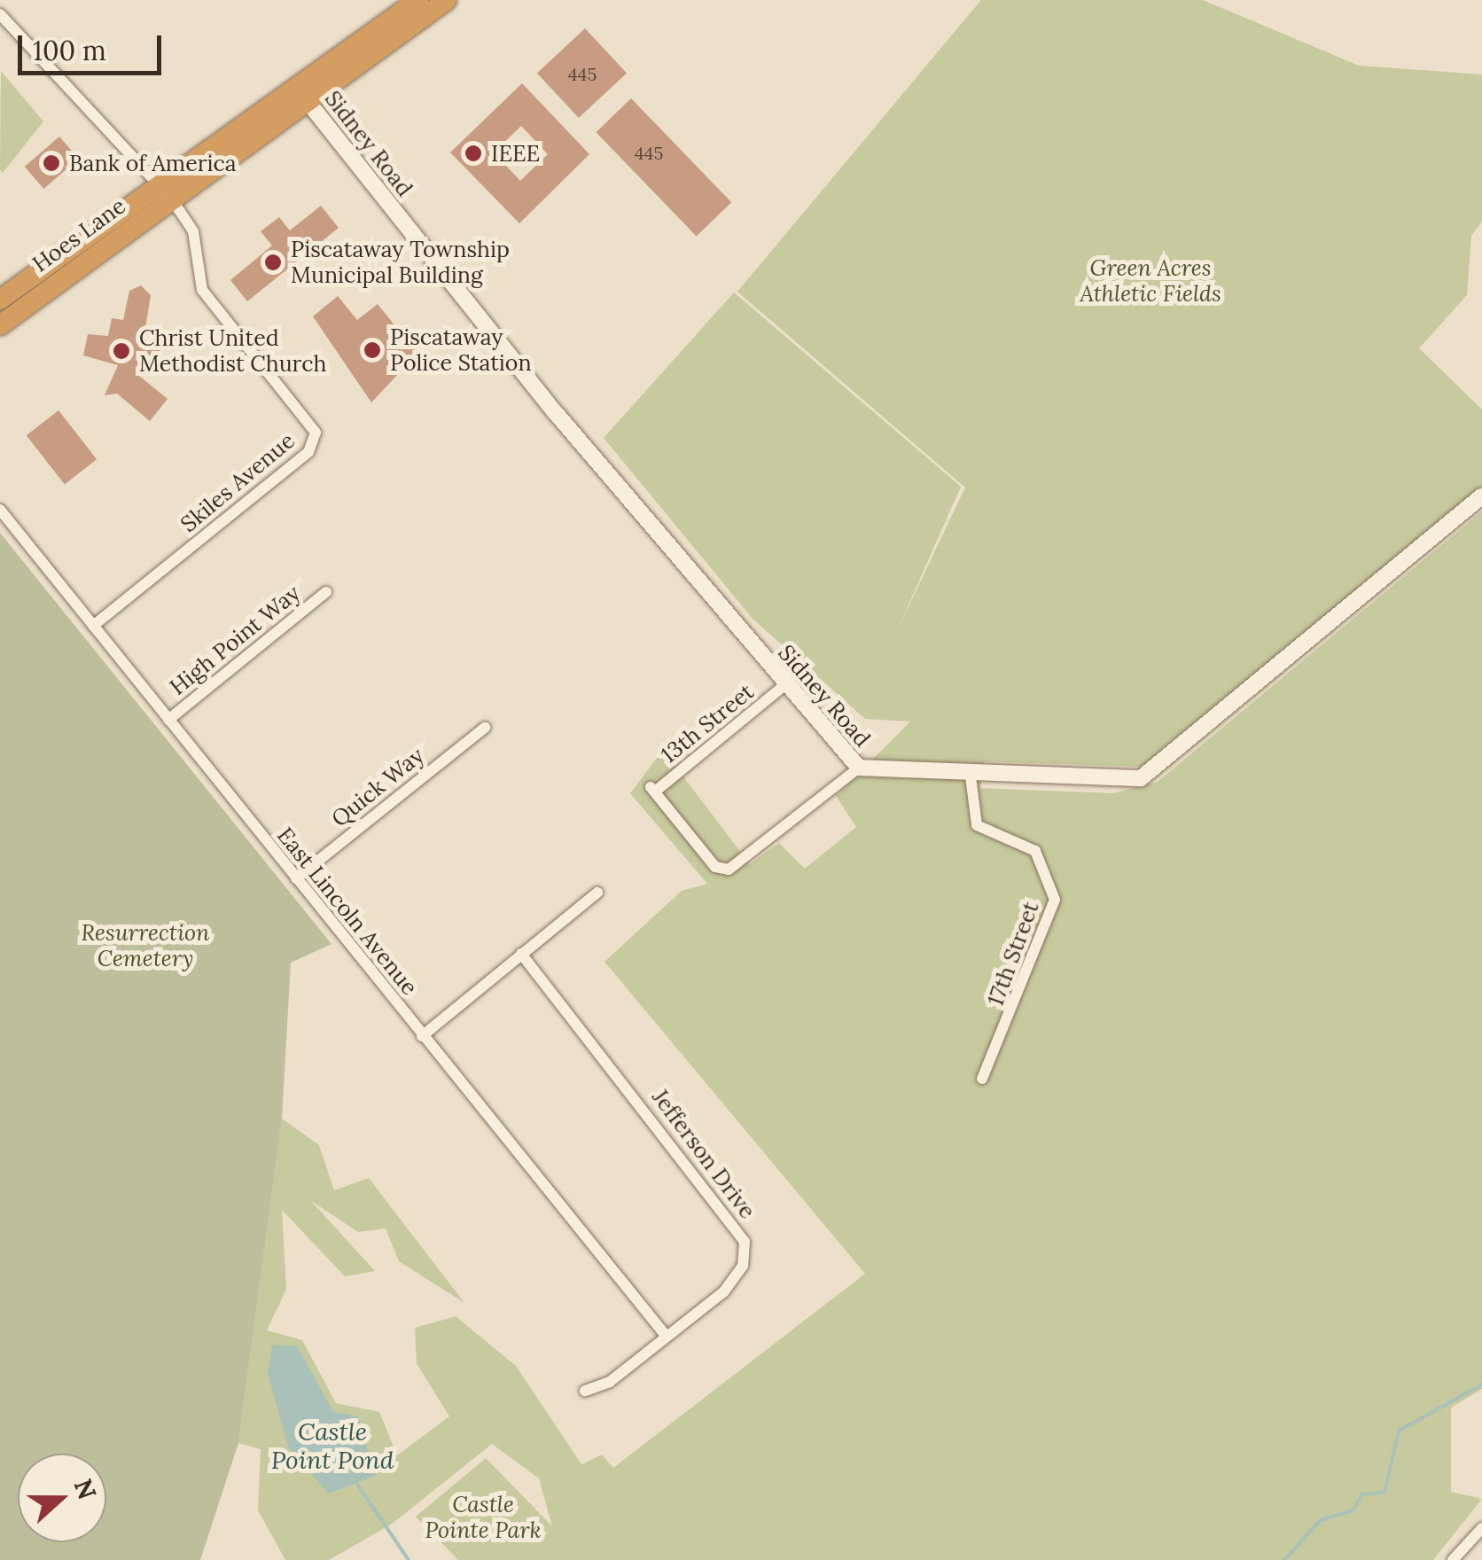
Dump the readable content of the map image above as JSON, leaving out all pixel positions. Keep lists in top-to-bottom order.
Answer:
{
  "streets": {
    "highway": ["Hoes Lane"],
    "street": [
      "Sidney Road",
      "Skiles Avenue",
      "High Point Way",
      "13th Street",
      "Quick Way",
      "East Lincoln Avenue",
      "17th Street",
      "Jefferson Drive"
    ]
  },
  "crossings": [
    ["Sidney Road", "Hoes Lane"],
    ["Sidney Road", "13th Street"],
    ["Sidney Road", "17th Street"],
    ["Hoes Lane", "Skiles Avenue"],
    ["Skiles Avenue", "East Lincoln Avenue"],
    ["High Point Way", "East Lincoln Avenue"],
    ["Quick Way", "East Lincoln Avenue"],
    ["East Lincoln Avenue", "Jefferson Drive"]
  ],
  "water": ["Castle Point Pond"],
  "parks": ["Green Acres Athletic Fields", "Resurrection Cemetery", "Castle Pointe Park"],
  "places": [
    "IEEE",
    "Bank of America",
    "Piscataway Township Municipal Building",
    "Piscataway Police Station",
    "Christ United Methodist Church"
  ],
  "house_numbers": ["445", "445"],
  "scale_bar": "100 m",
  "north": "right"
}
